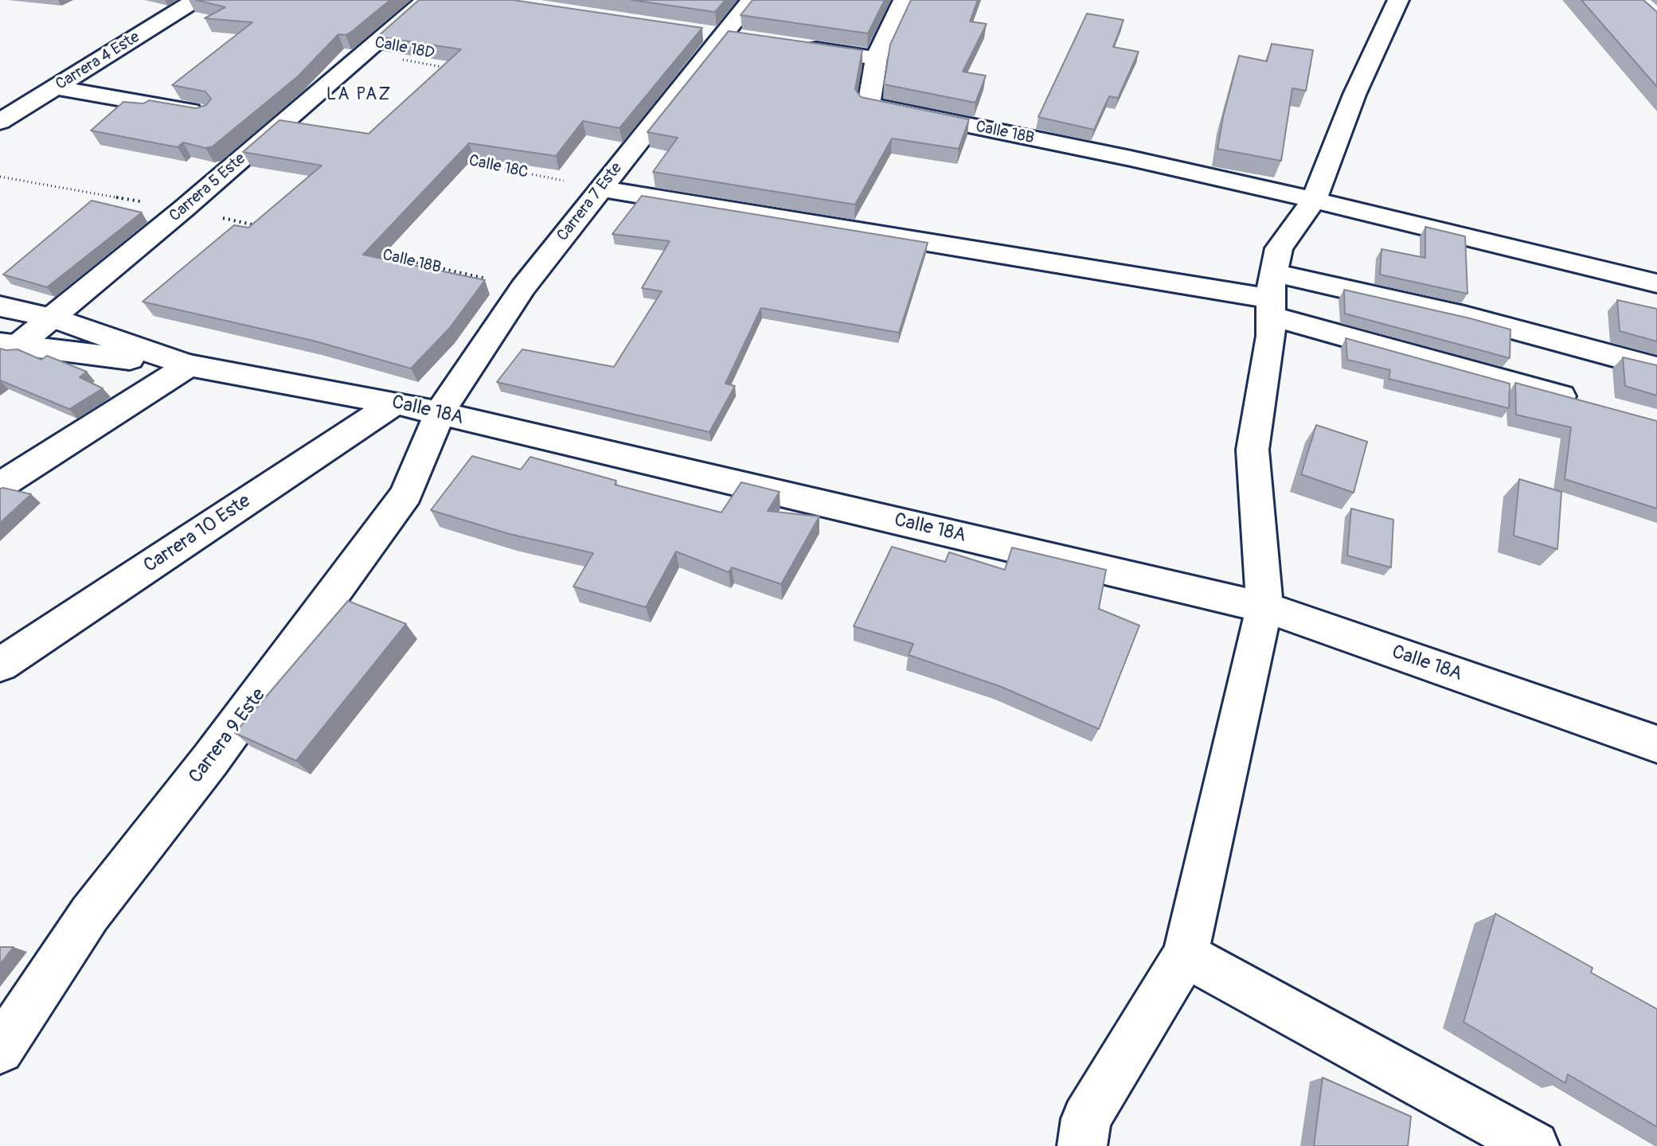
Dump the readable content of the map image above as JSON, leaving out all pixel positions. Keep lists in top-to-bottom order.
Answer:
{
  "streets": {
    "street": [
      "Carrera 4 Este",
      "Calle 18B",
      "Carrera 5 Este",
      "Carrera 7 Este",
      "Calle 18A",
      "Carrera 10 Este",
      "Carrera 9 Este"
    ],
    "path": ["Calle 18D", "Calle 18C"]
  },
  "crossings": [
    ["Calle 18D", "Carrera 5 Este"],
    ["Calle 18B", "Carrera 7 Este"],
    ["Calle 18C", "Carrera 7 Este"],
    ["Carrera 5 Este", "Calle 18A"],
    ["Carrera 7 Este", "Calle 18A"],
    ["Carrera 7 Este", "Carrera 9 Este"],
    ["Calle 18A", "Carrera 10 Este"],
    ["Calle 18A", "Carrera 9 Este"]
  ],
  "districts": ["LA PAZ"]
}
